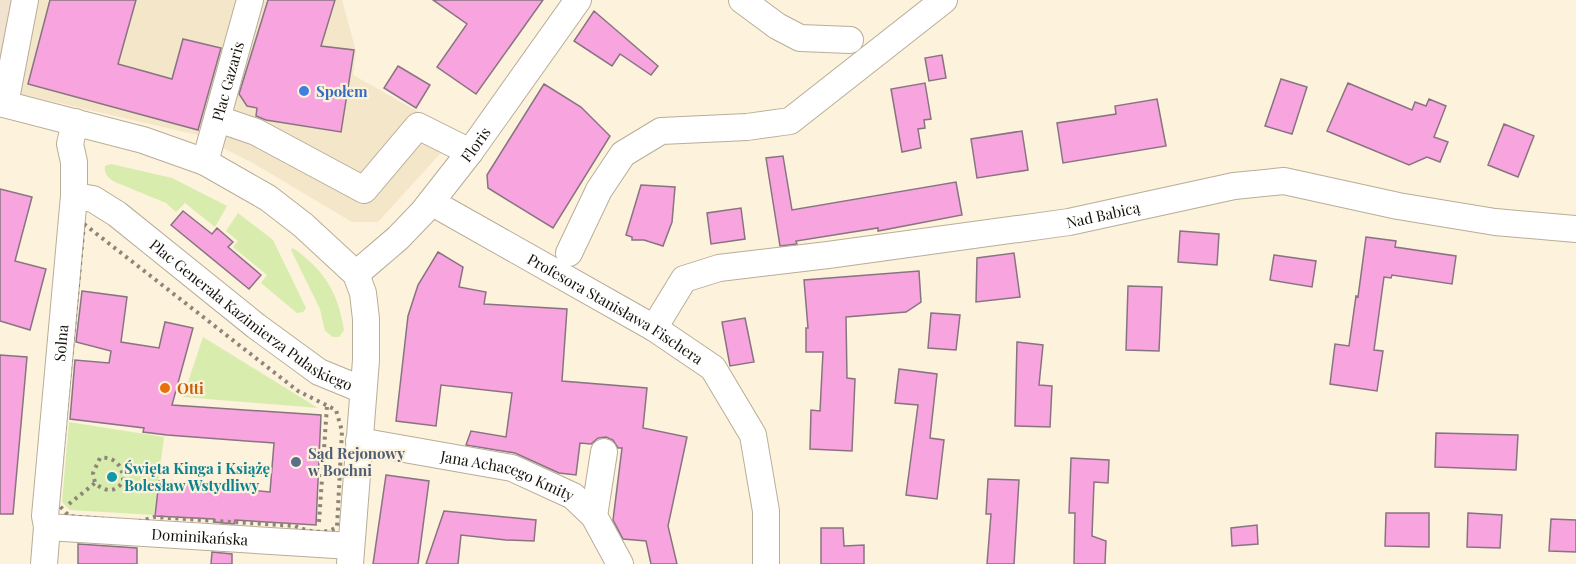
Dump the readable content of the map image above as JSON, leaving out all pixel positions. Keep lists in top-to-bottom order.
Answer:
{
  "streets": {
    "street": [
      "Plac Gazaris",
      "Floris",
      "Nad Babicą",
      "Profesora Stanisława Fischera",
      "Plac Generała Kazimierza Pułaskiego",
      "Solna",
      "Jana Achacego Kmity",
      "Dominikańska"
    ]
  },
  "crossings": [
    ["Floris", "Profesora Stanisława Fischera"],
    ["Floris", "Plac Generała Kazimierza Pułaskiego"],
    ["Nad Babicą", "Profesora Stanisława Fischera"],
    ["Plac Generała Kazimierza Pułaskiego", "Solna"],
    ["Solna", "Dominikańska"]
  ],
  "places": [
    "Społem",
    "Otti",
    "Sąd Rejonowy w Bochni",
    "Święta Kinga i Książę Bolesław Wstydliwy"
  ]
}
